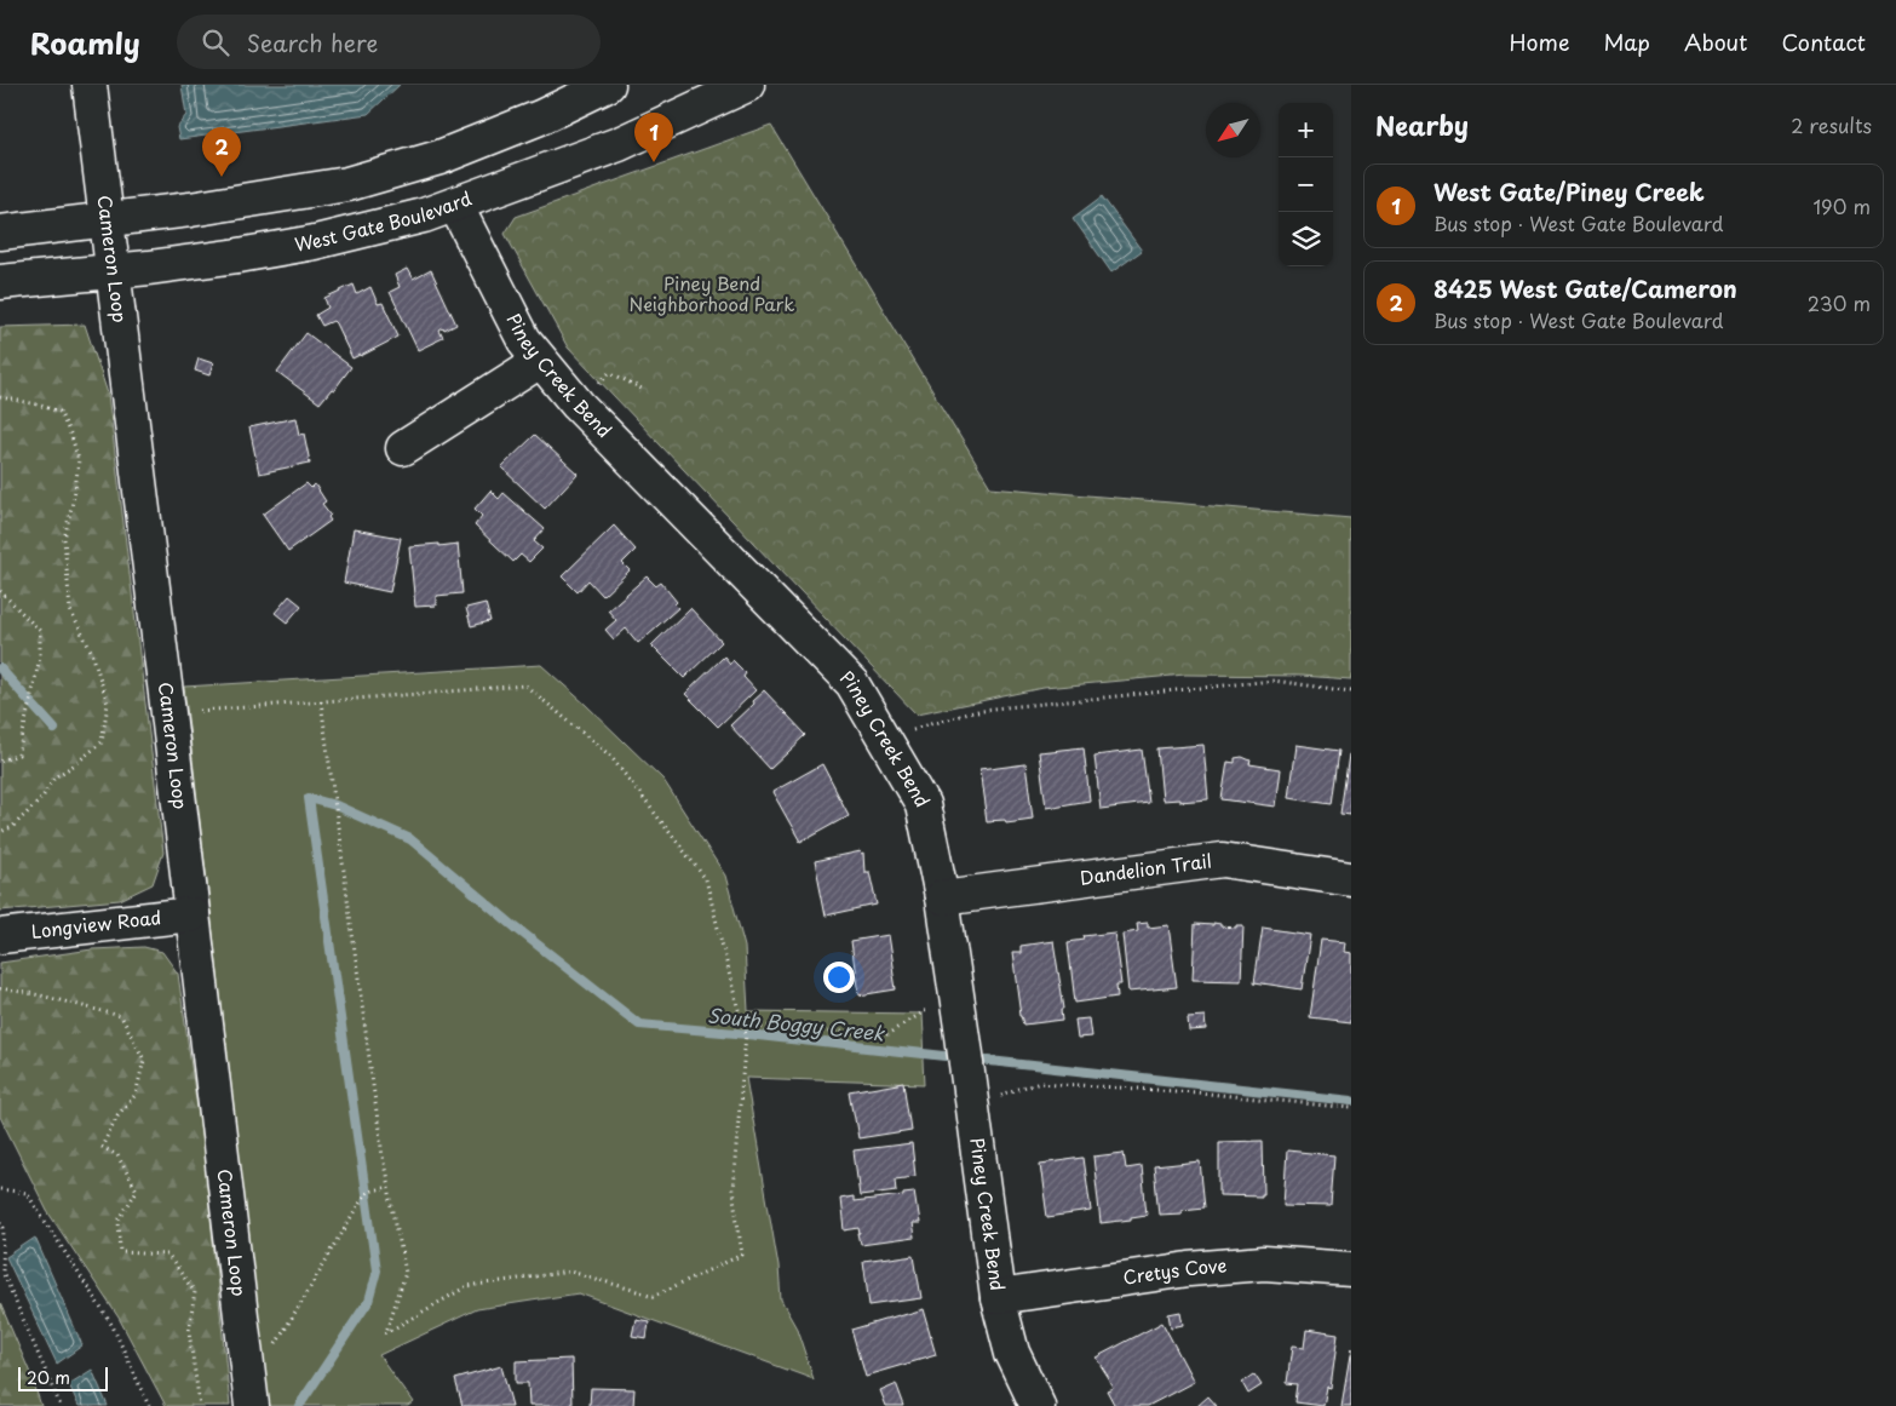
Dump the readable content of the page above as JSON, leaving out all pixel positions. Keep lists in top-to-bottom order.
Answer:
{
  "streets": {
    "street": [
      "West Gate Boulevard",
      "Cameron Loop",
      "Piney Creek Bend",
      "Dandelion Trail",
      "Longview Road",
      "Cretys Cove"
    ]
  },
  "crossings": [
    ["West Gate Boulevard", "Cameron Loop"],
    ["West Gate Boulevard", "Piney Creek Bend"],
    ["Cameron Loop", "Longview Road"],
    ["Piney Creek Bend", "Dandelion Trail"],
    ["Piney Creek Bend", "Cretys Cove"]
  ],
  "water": ["South Boggy Creek"],
  "parks": ["Piney Bend Neighborhood Park"],
  "scale_bar": "20 m",
  "north": "bottom left",
  "page": {
    "header": "Roamly",
    "search": "Search here",
    "nav": [
      "Home",
      "Map",
      "About",
      "Contact"
    ],
    "heading": ["Nearby", "2 results"],
    "map_buttons": ["+", "−"],
    "pins": ["1", "2"],
    "list": [
      {
        "mark": "1",
        "name": "West Gate/Piney Creek",
        "note": "Bus stop · West Gate Boulevard",
        "value": "190 m"
      },
      {
        "mark": "2",
        "name": "8425 West Gate/Cameron",
        "note": "Bus stop · West Gate Boulevard",
        "value": "230 m"
      }
    ],
    "scale": "20 m"
  }
}
